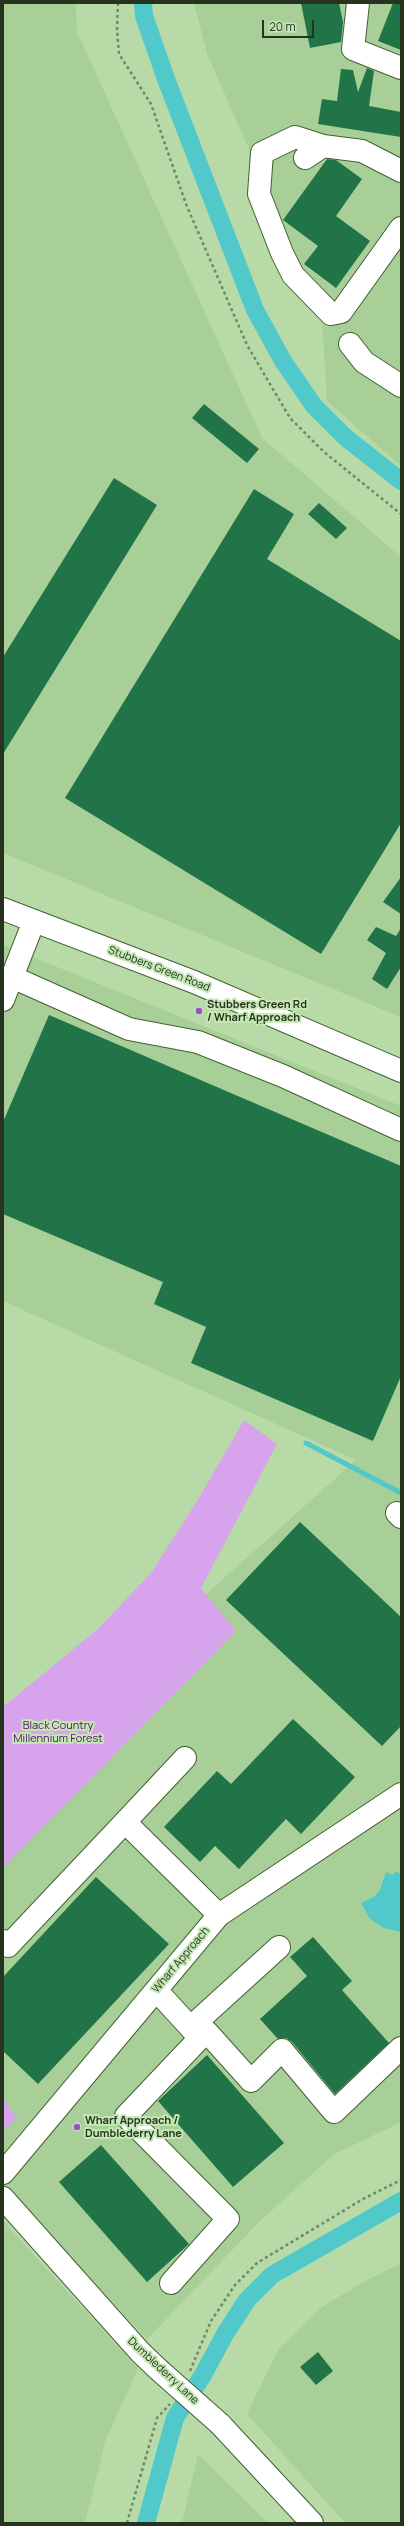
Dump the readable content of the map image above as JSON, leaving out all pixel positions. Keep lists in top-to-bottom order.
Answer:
{
  "streets": {
    "street": ["Stubbers Green Road", "Wharf Approach", "Dumblederry Lane"]
  },
  "parks": ["Black Country Millennium Forest"],
  "places": ["Stubbers Green Rd / Wharf Approach", "Wharf Approach / Dumblederry Lane"],
  "scale_bar": "20 m"
}
